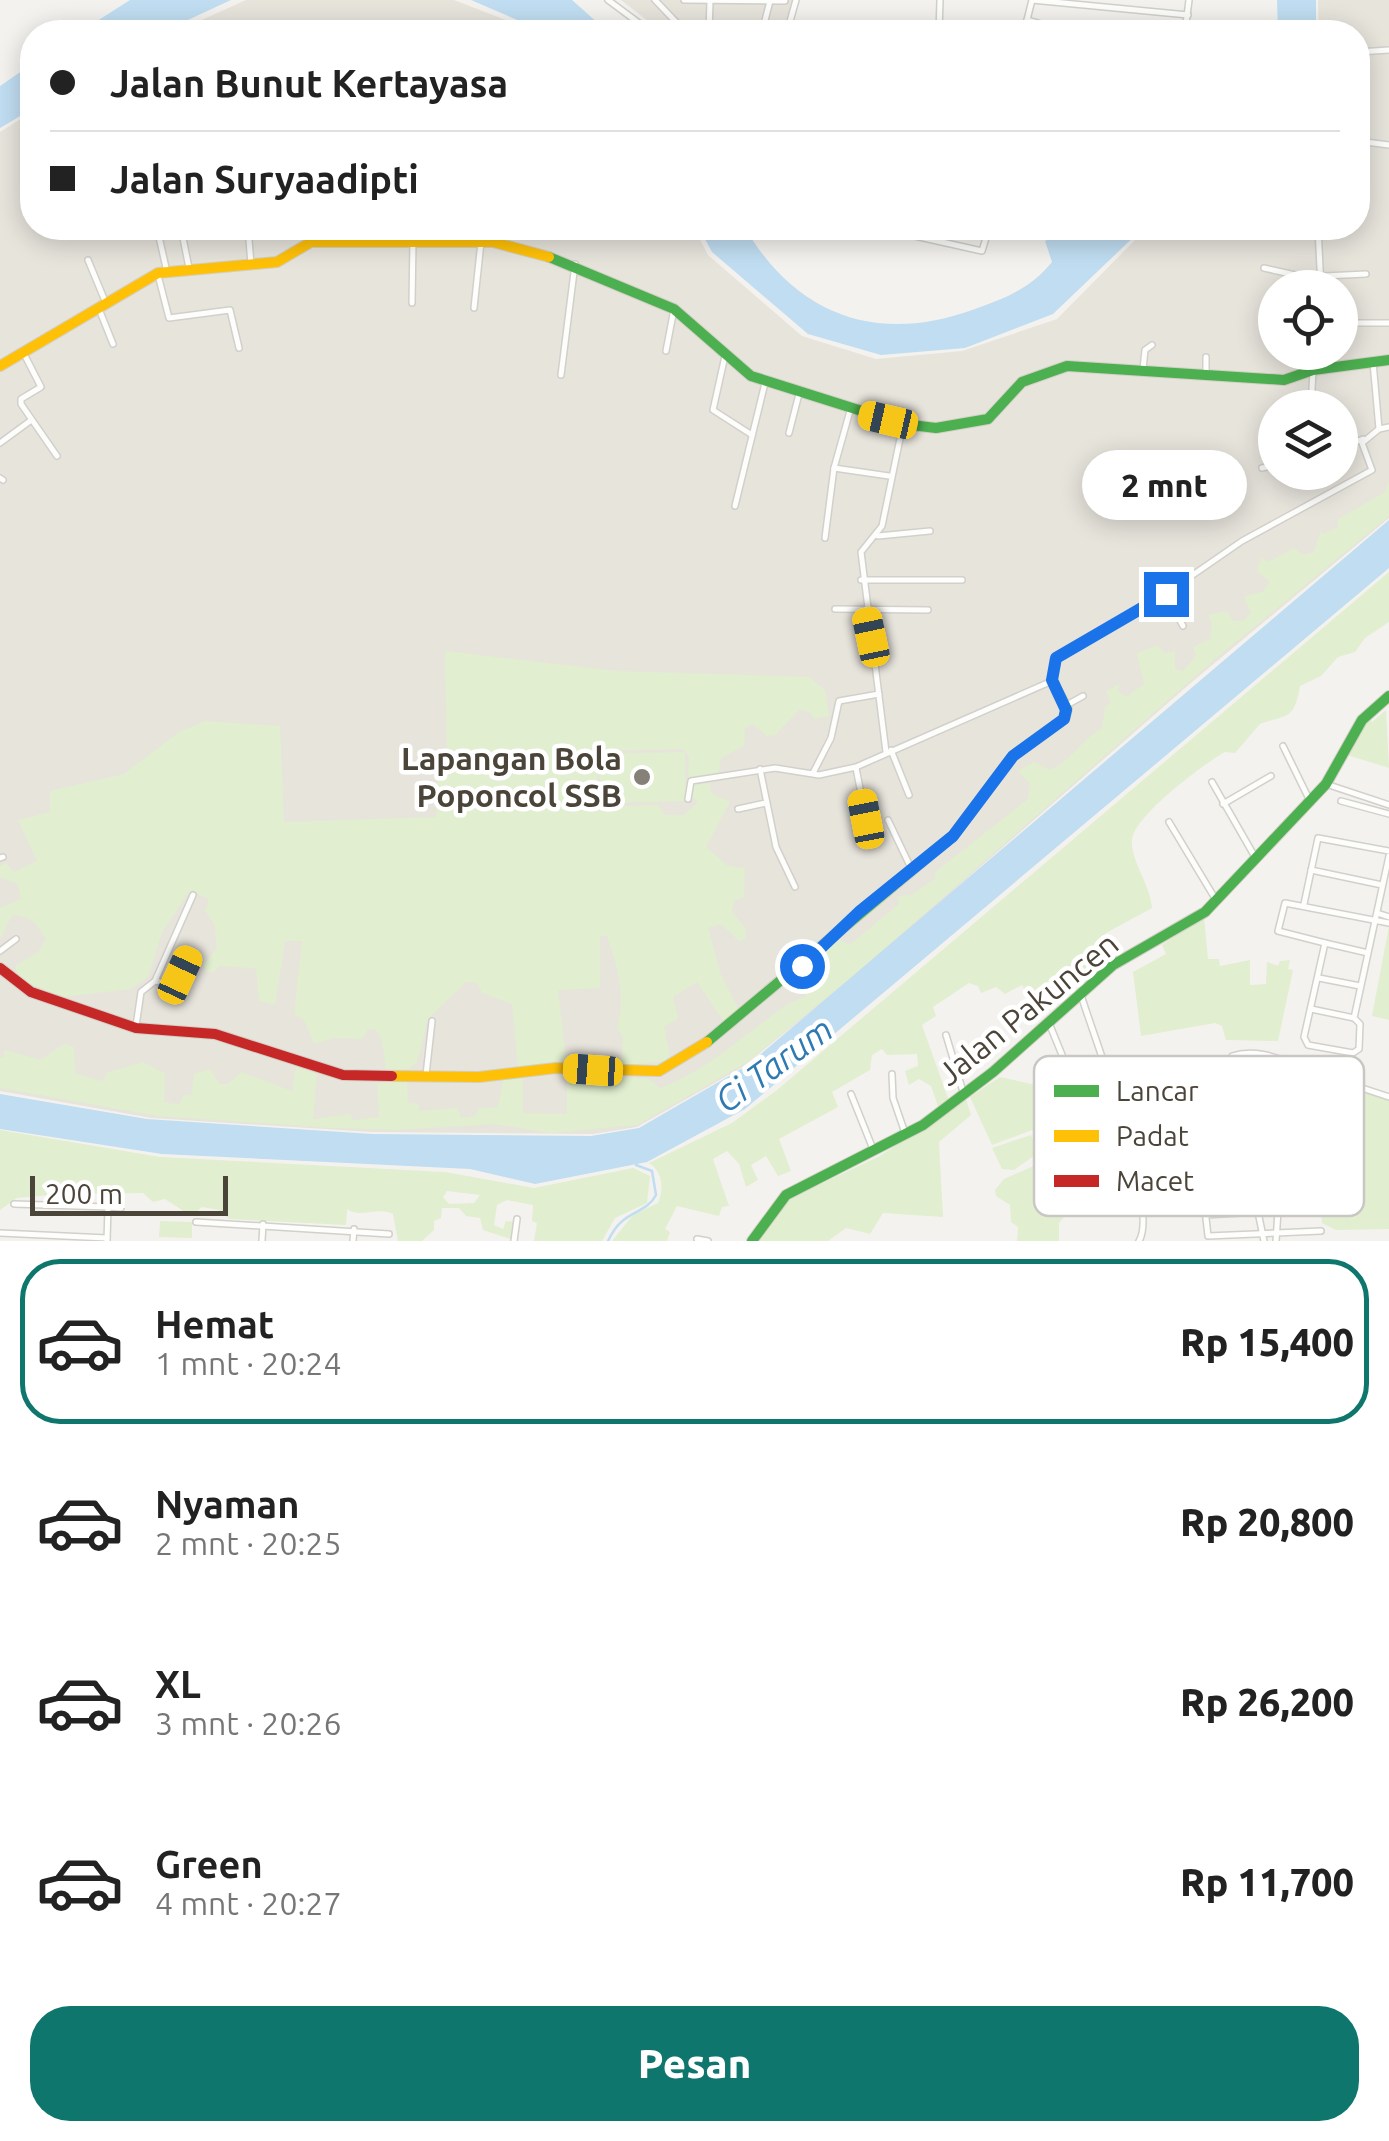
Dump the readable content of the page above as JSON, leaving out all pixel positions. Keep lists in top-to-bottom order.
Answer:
{
  "streets": {
    "street": ["Jalan Pakuncen"]
  },
  "water": ["Ci Tarum"],
  "places": ["Lapangan Bola Poponcol SSB"],
  "legend": ["Lancar", "Padat", "Macet"],
  "scale_bar": "200 m",
  "page": {
    "banner": ["Jalan Bunut Kertayasa", "Jalan Suryaadipti"],
    "bubble": "2 mnt",
    "scale": "200 m",
    "list": [
      {
        "name": "Hemat",
        "note": "1 mnt · 20:24",
        "value": "Rp 15,400"
      },
      {
        "name": "Nyaman",
        "note": "2 mnt · 20:25",
        "value": "Rp 20,800"
      },
      {
        "name": "XL",
        "note": "3 mnt · 20:26",
        "value": "Rp 26,200"
      },
      {
        "name": "Green",
        "note": "4 mnt · 20:27",
        "value": "Rp 11,700"
      }
    ],
    "buttons": "Pesan"
  }
}
